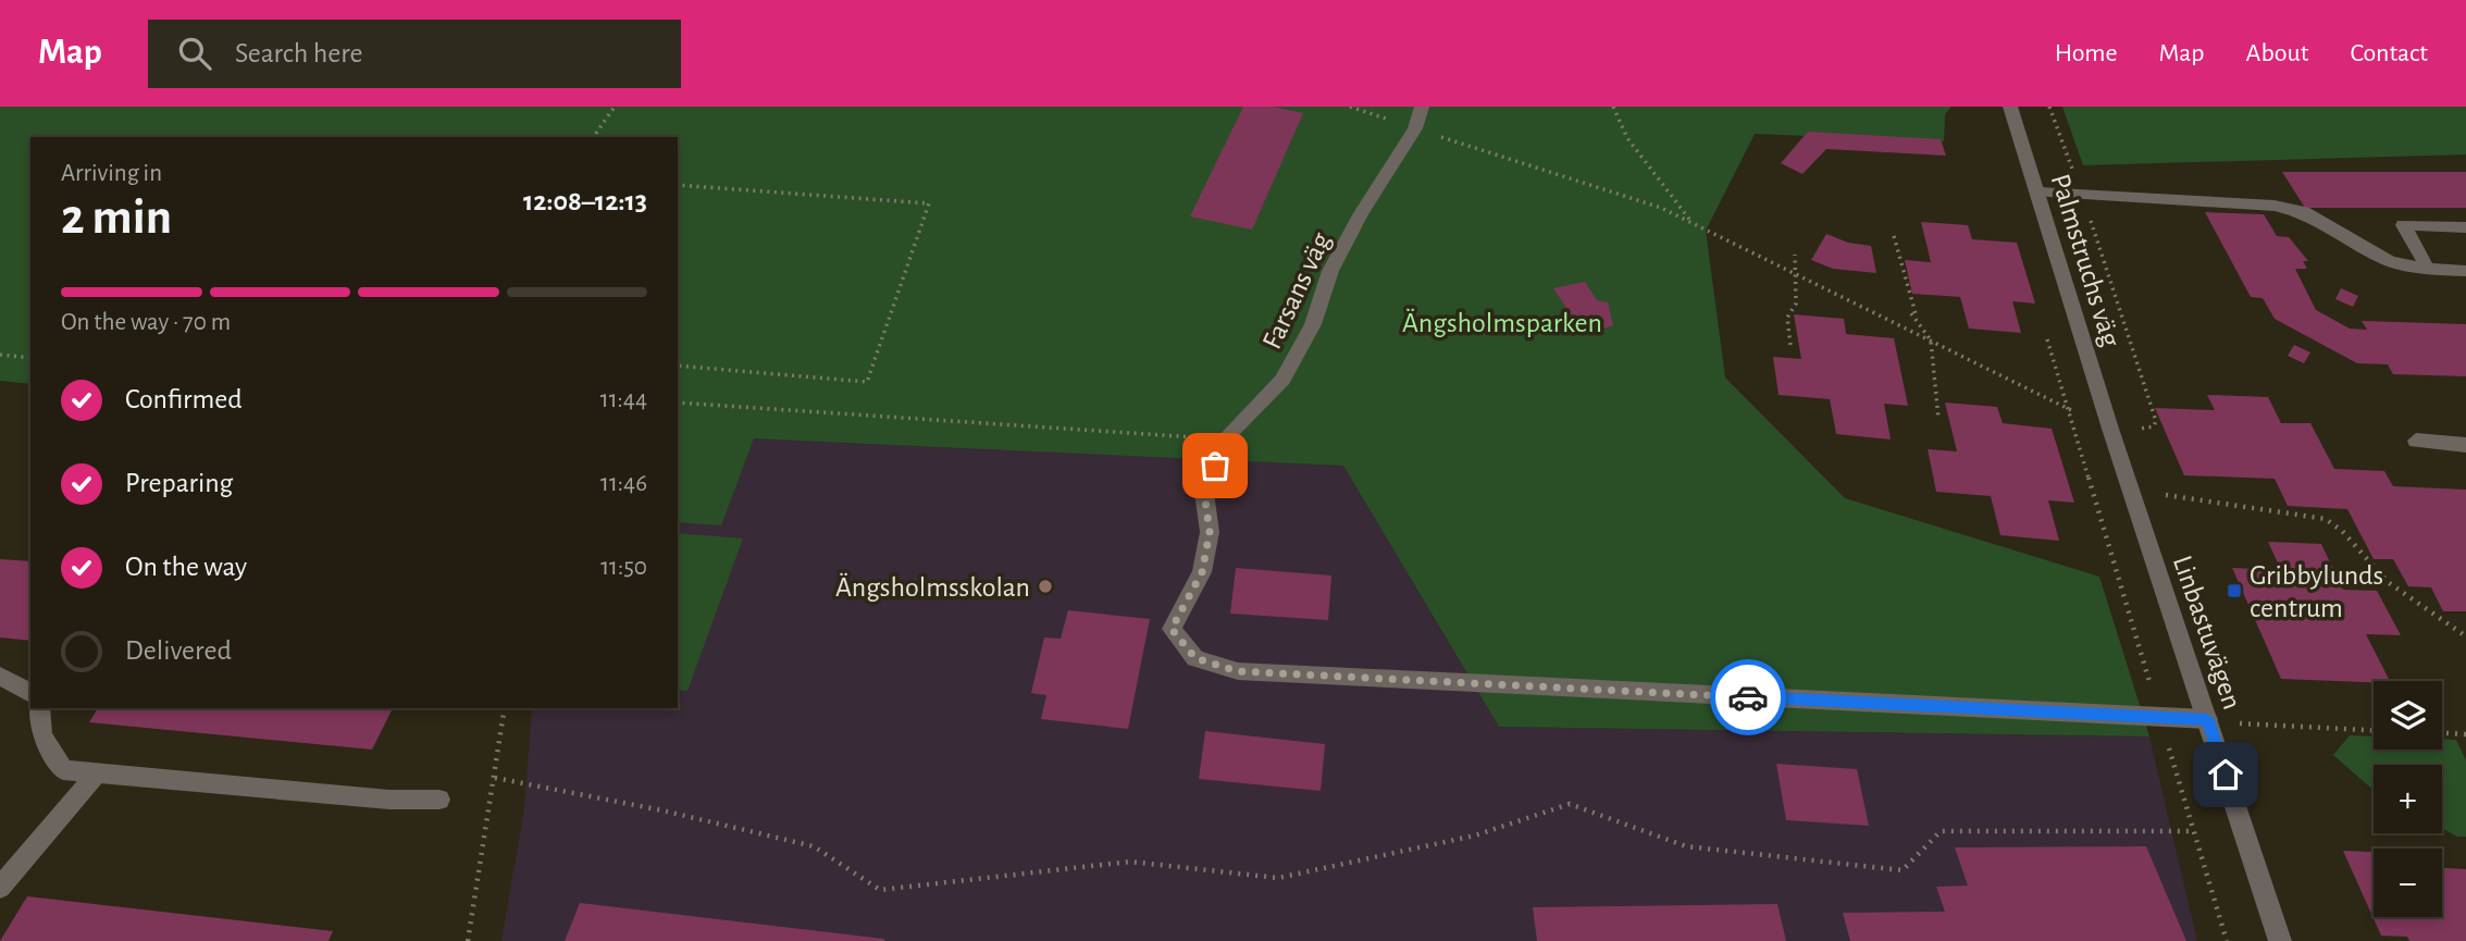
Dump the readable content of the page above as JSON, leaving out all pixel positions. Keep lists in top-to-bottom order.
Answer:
{
  "streets": {
    "street": ["Palmstruchs väg", "Farsans väg", "Linbastuvägen"]
  },
  "crossings": [
    ["Palmstruchs väg", "Linbastuvägen"]
  ],
  "parks": ["Ängsholmsparken"],
  "places": {
    "other": ["Ängsholmsskolan"],
    "transit": ["Gribbylunds centrum"]
  },
  "page": {
    "header": "Map",
    "search": "Search here",
    "nav": [
      "Home",
      "Map",
      "About",
      "Contact"
    ],
    "heading": ["2 min", "Arriving in", "12:08–12:13"],
    "bar": "On the way · 70 m",
    "list": [
      ["Confirmed", "11:44"],
      ["Preparing", "11:46"],
      ["On the way", "11:50"],
      "Delivered"
    ],
    "map_buttons": ["+", "−"]
  }
}
